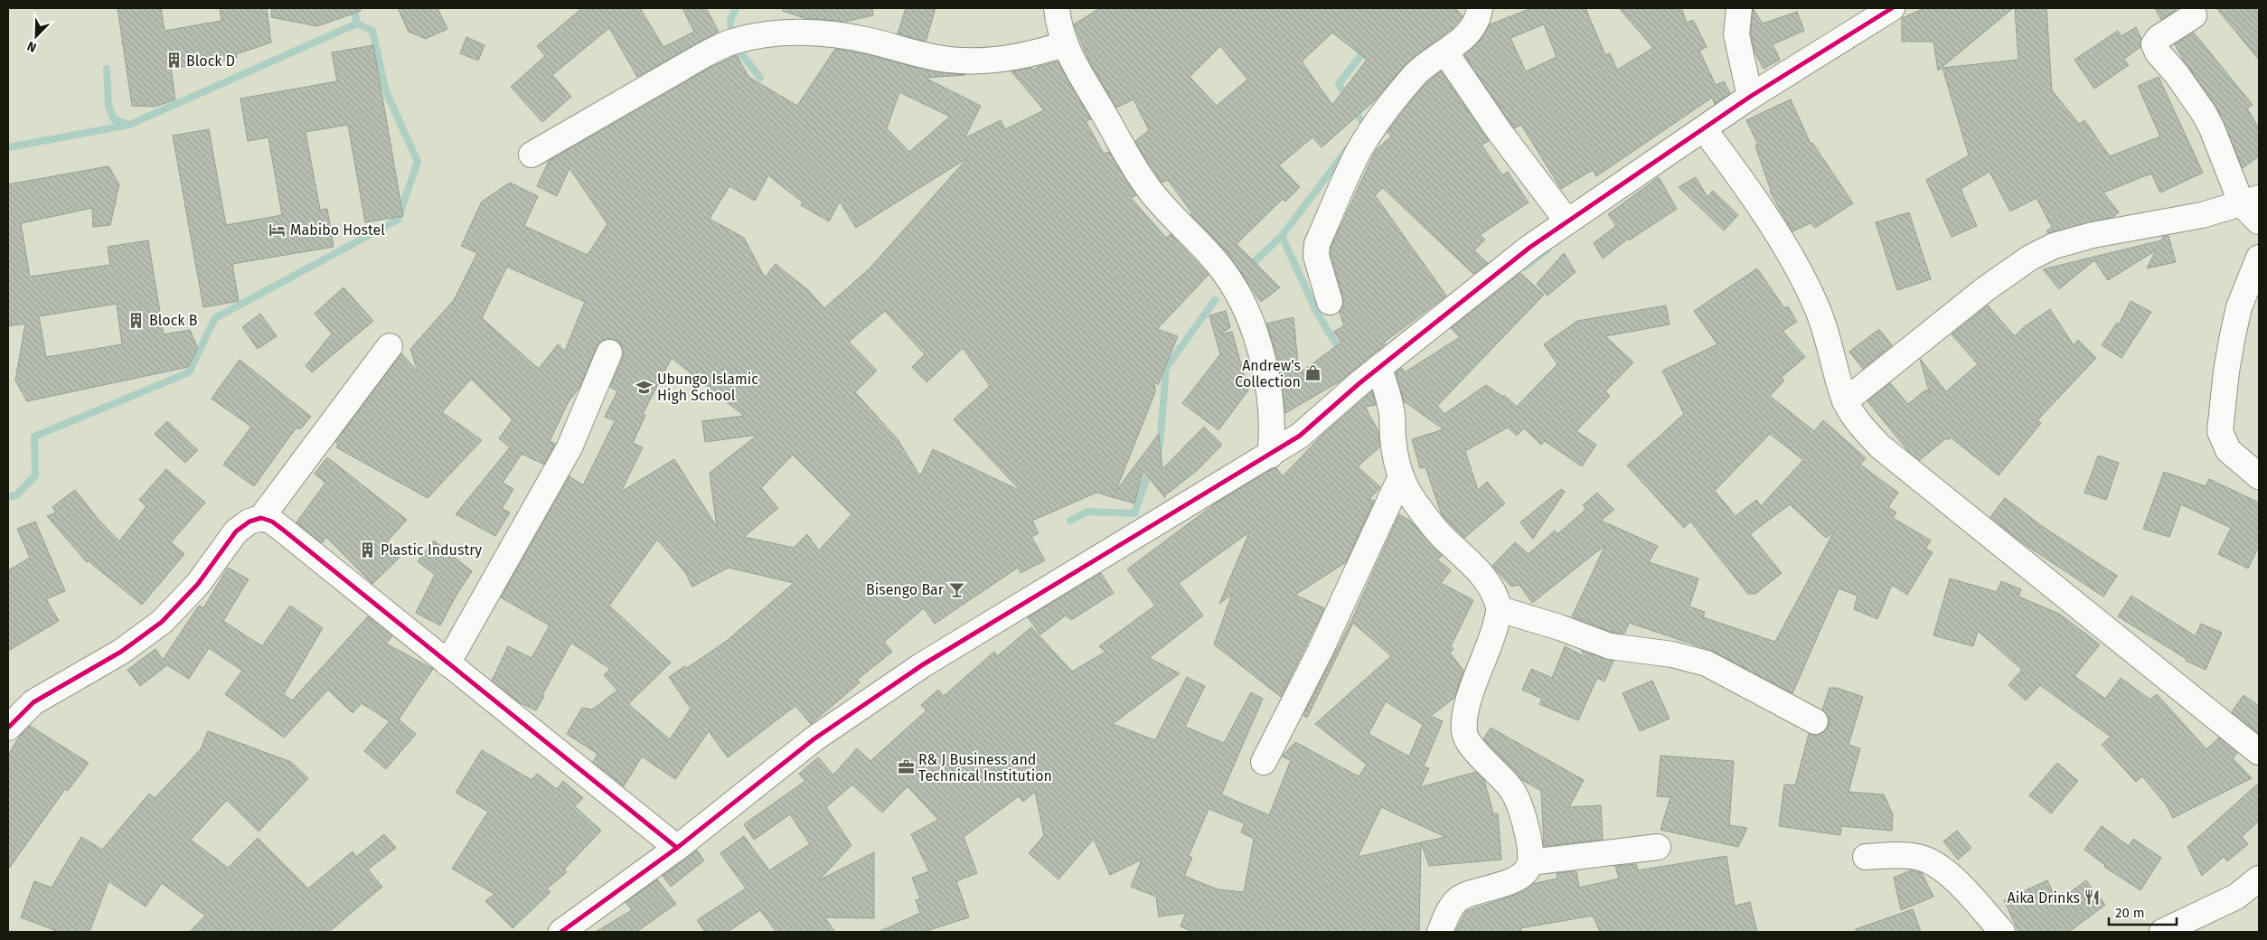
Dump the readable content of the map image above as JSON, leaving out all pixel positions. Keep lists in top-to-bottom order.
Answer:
{
  "places": {
    "building": ["Block D", "Block B", "Plastic Industry"],
    "hotel": ["Mabibo Hostel"],
    "shop": ["Andrew's Collection"],
    "school or university": ["Ubungo Islamic High School"],
    "bar": ["Bisengo Bar"],
    "office": ["R& J Business and Technical Institution"],
    "restaurant": ["Aika Drinks"]
  },
  "scale_bar": "20 m",
  "north": "bottom left"
}
